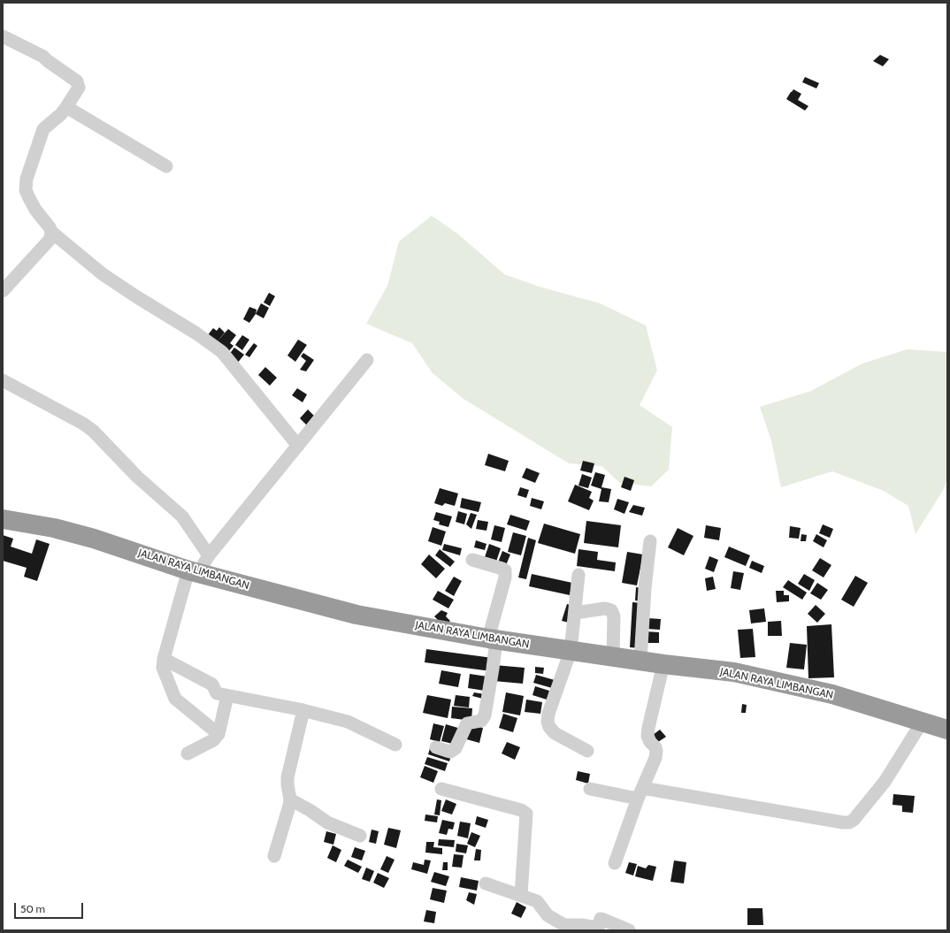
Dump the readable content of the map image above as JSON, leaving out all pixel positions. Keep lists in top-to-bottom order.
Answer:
{
  "streets": {
    "highway": ["JALAN RAYA LIMBANGAN"]
  },
  "scale_bar": "50 m"
}
